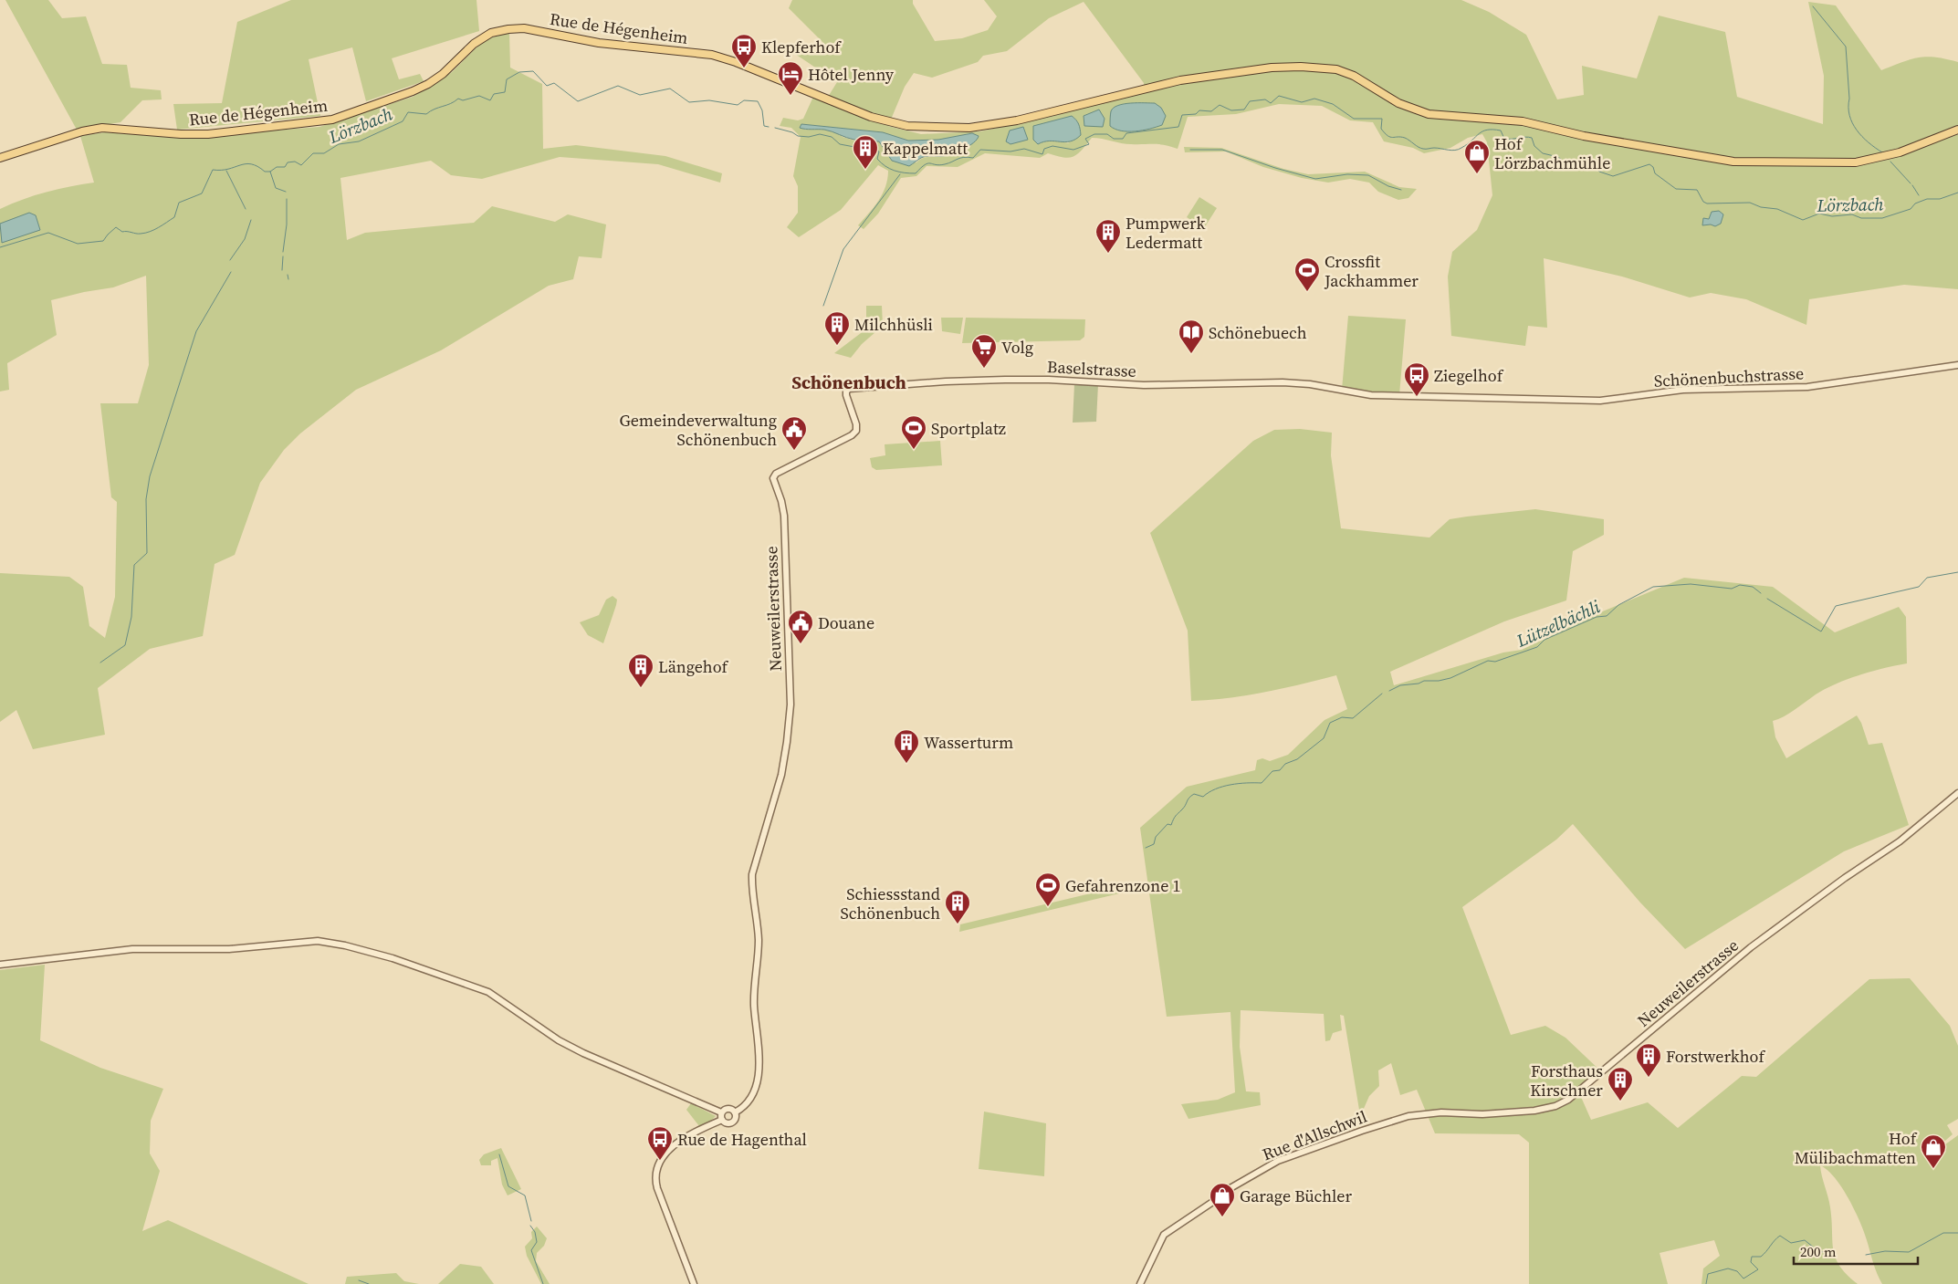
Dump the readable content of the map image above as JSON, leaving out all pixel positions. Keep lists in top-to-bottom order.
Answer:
{
  "streets": {
    "main road": ["Rue de Hégenheim"],
    "street": [
      "Baselstrasse",
      "Schönenbuchstrasse",
      "Neuweilerstrasse",
      "Rue d'Allschwil"
    ]
  },
  "crossings": [
    ["Baselstrasse", "Schönenbuchstrasse"],
    ["Baselstrasse", "Neuweilerstrasse"],
    ["Neuweilerstrasse", "Rue d'Allschwil"]
  ],
  "districts": ["Schönenbuch"],
  "water": ["Lörzbach", "Lützelbächli"],
  "places": {
    "bus stop": ["Klepferhof", "Ziegelhof", "Rue de Hagenthal"],
    "hotel": ["Hôtel Jenny"],
    "building": [
      "Kappelmatt",
      "Pumpwerk Ledermatt",
      "Milchhüsli",
      "Längehof",
      "Wasserturm",
      "Schiessstand Schönenbuch",
      "Forstwerkhof",
      "Forsthaus Kirschner"
    ],
    "shop": ["Hof Lörzbachmühle", "Hof Mülibachmatten", "Garage Büchler"],
    "sports": ["Crossfit Jackhammer", "Sportplatz", "Gefahrenzone 1"],
    "library": ["Schönebuech"],
    "supermarket": ["Volg"],
    "public building": ["Gemeindeverwaltung Schönenbuch", "Douane"]
  },
  "scale_bar": "200 m"
}
